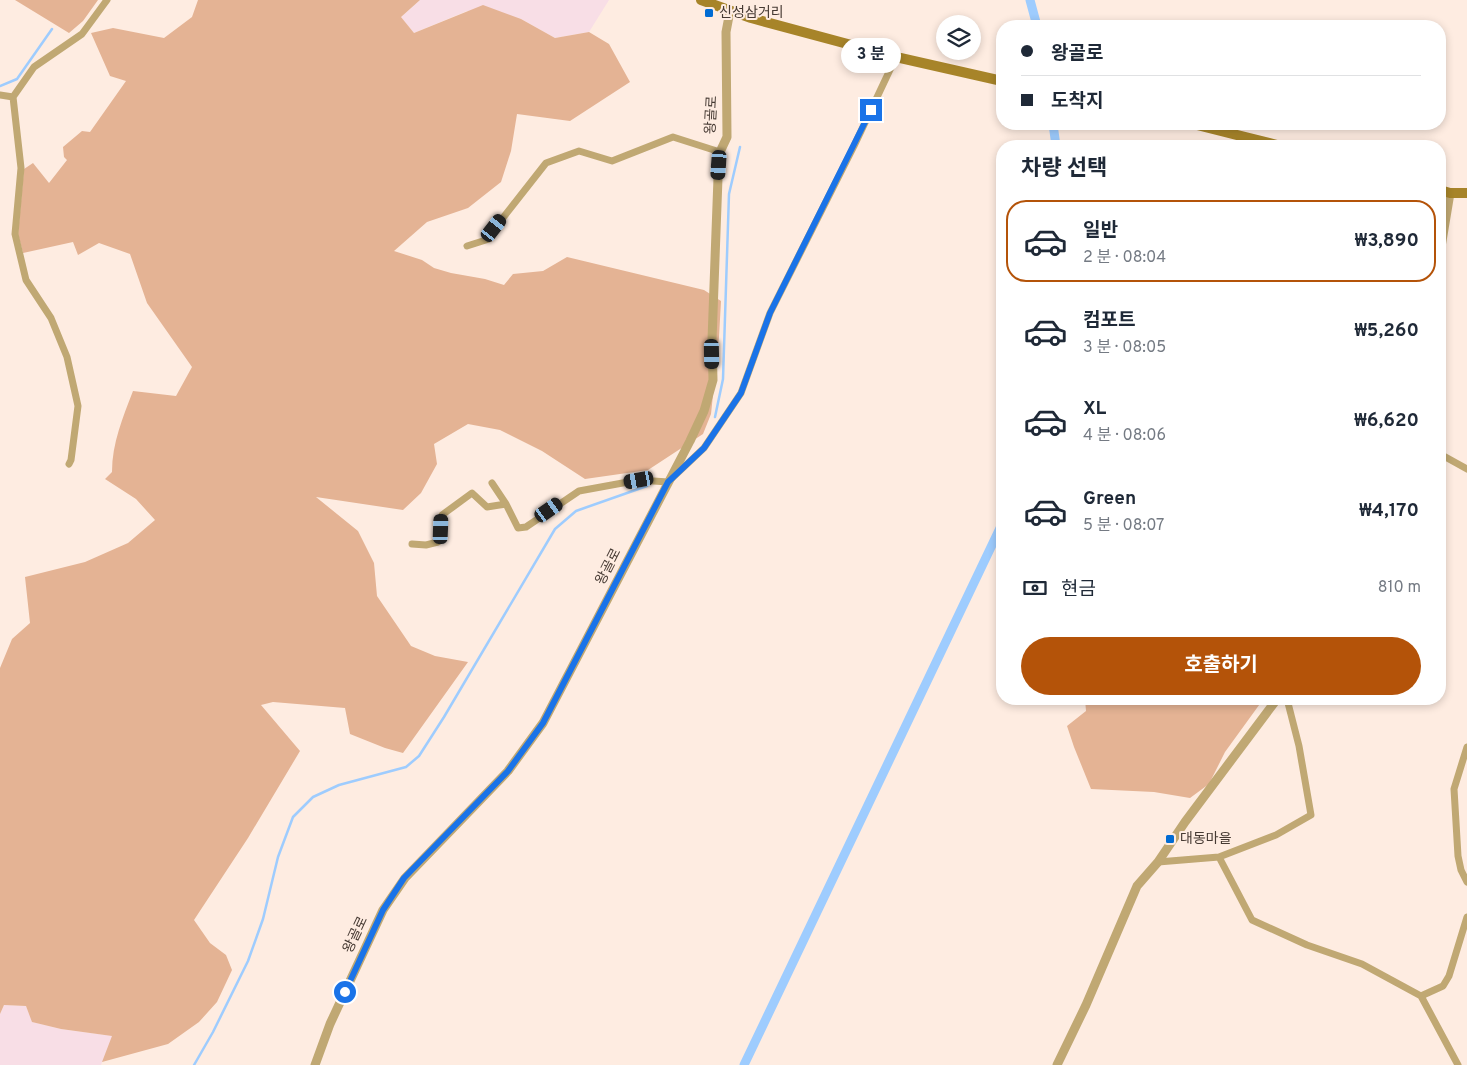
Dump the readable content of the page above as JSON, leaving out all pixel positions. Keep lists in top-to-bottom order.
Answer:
{
  "streets": {
    "street": ["왕골로"]
  },
  "places": {
    "transit": ["신성삼거리", "대동마을"]
  },
  "page": {
    "banner": ["왕골로", "도착지"],
    "bubble": "3 분",
    "heading": "차량 선택",
    "list": [
      {
        "name": "일반",
        "note": "2 분 · 08:04",
        "value": "₩3,890"
      },
      {
        "name": "컴포트",
        "note": "3 분 · 08:05",
        "value": "₩5,260"
      },
      {
        "name": "XL",
        "note": "4 분 · 08:06",
        "value": "₩6,620"
      },
      {
        "name": "Green",
        "note": "5 분 · 08:07",
        "value": "₩4,170"
      }
    ],
    "pay": ["현금", "810 m"],
    "buttons": "호출하기"
  }
}
